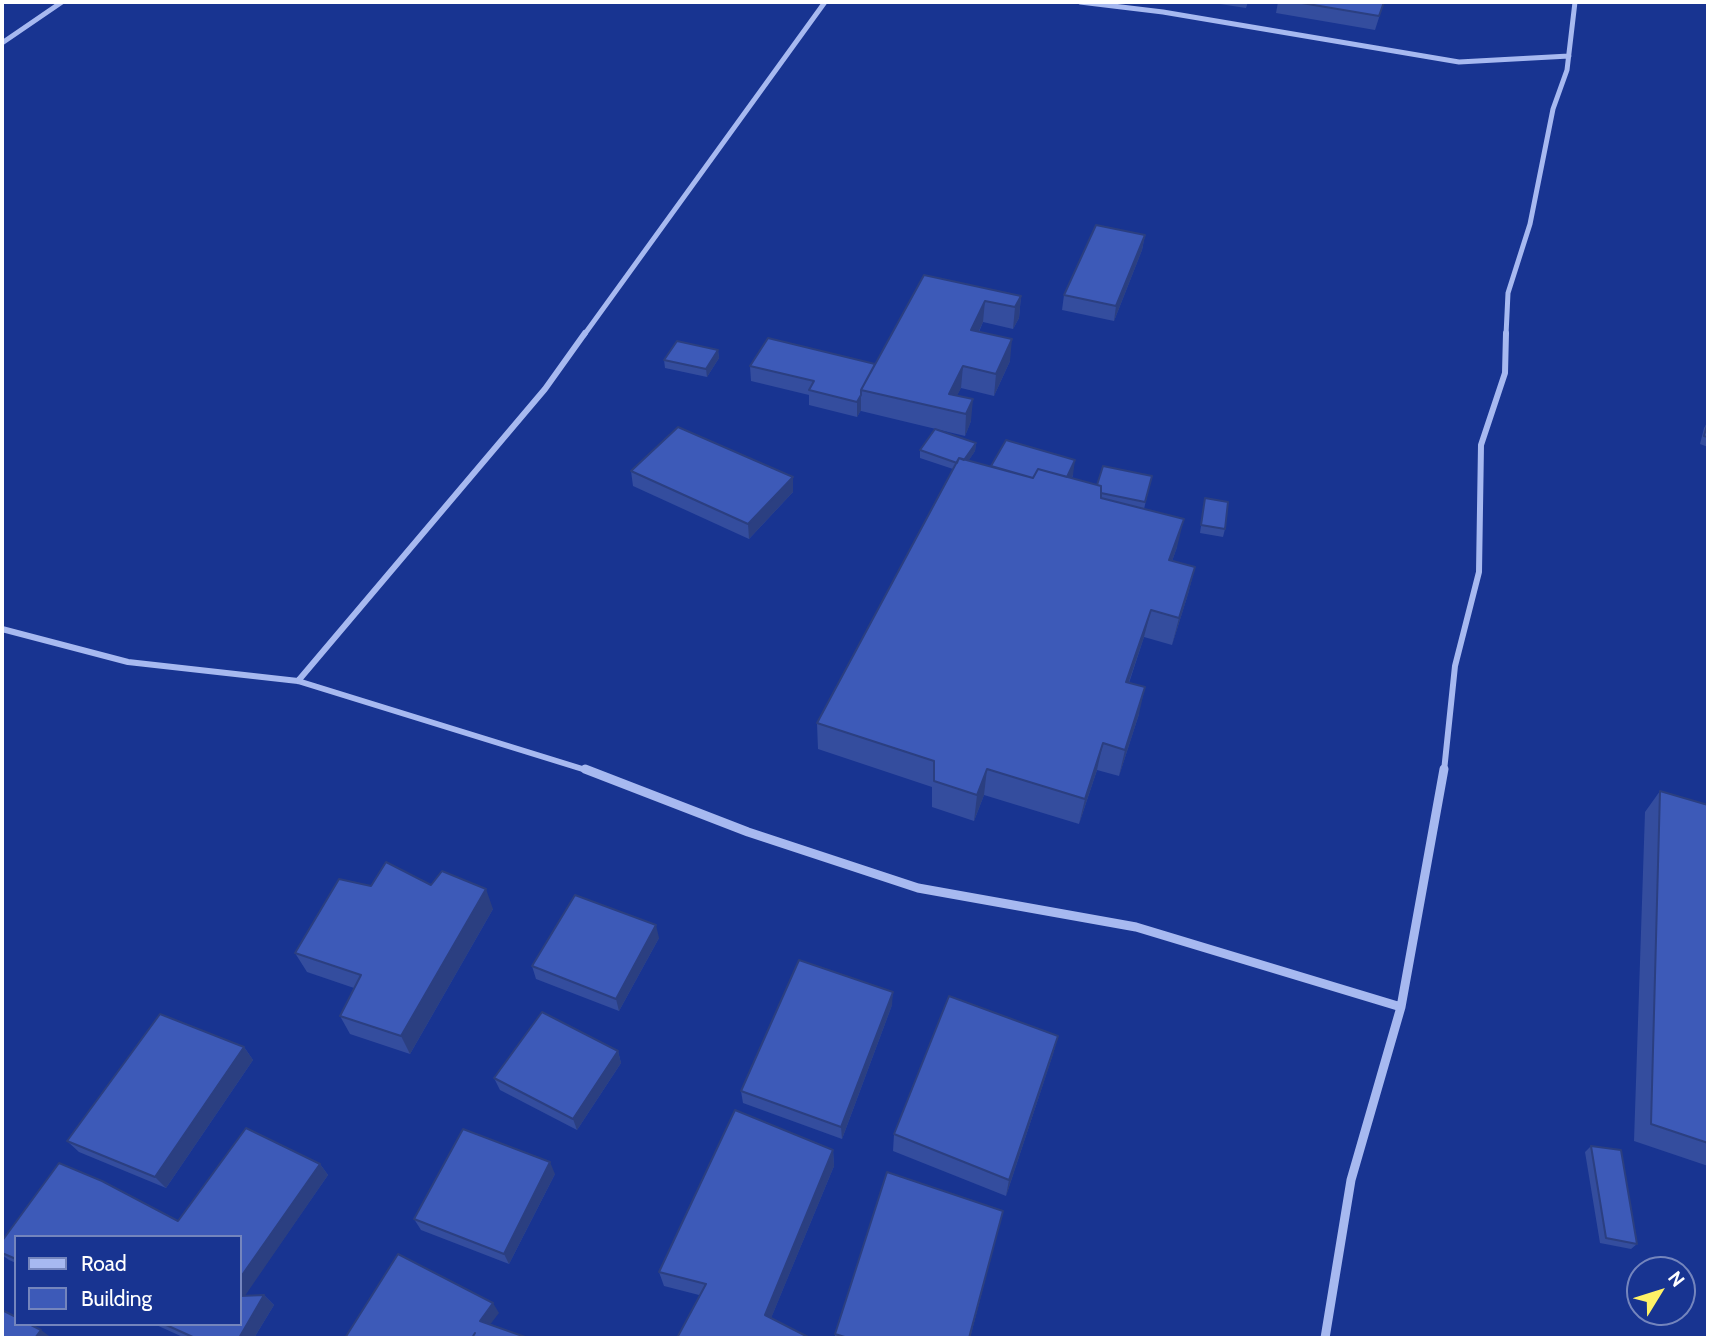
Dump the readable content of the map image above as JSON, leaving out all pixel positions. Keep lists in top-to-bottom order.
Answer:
{
  "legend": ["Road", "Building"],
  "north": "top right"
}
